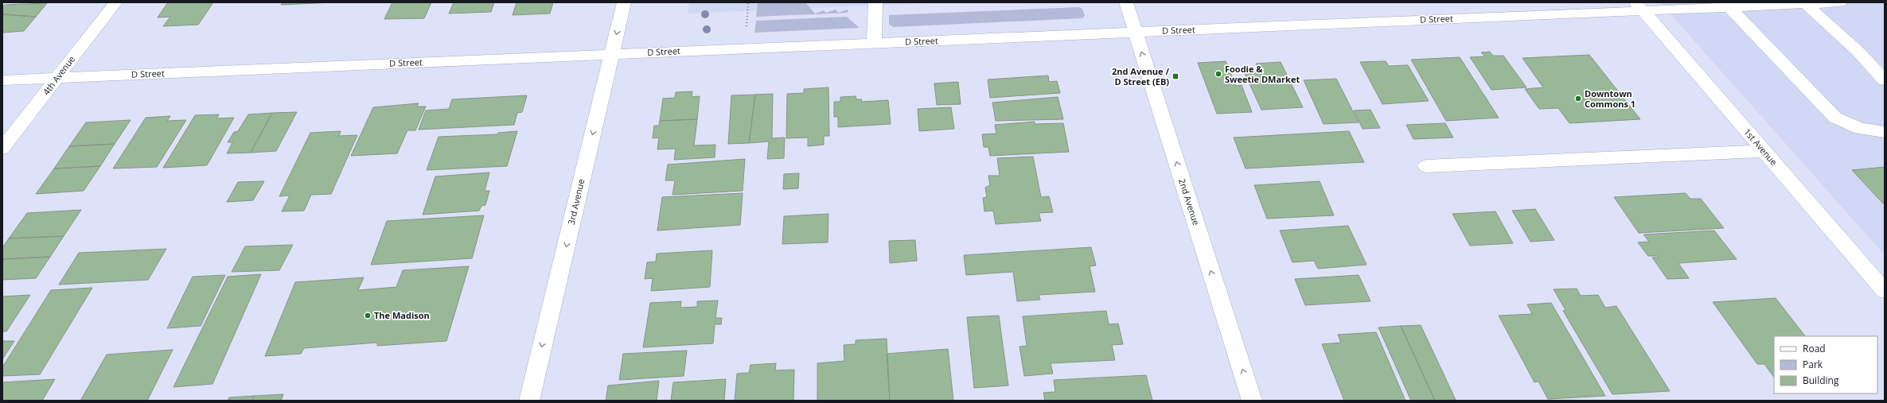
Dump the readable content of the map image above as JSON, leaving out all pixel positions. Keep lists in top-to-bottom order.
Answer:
{
  "streets": {
    "street": [
      "D Street",
      "4th Avenue",
      "1st Avenue",
      "3rd Avenue",
      "2nd Avenue"
    ]
  },
  "crossings": [
    ["D Street", "4th Avenue"],
    ["D Street", "1st Avenue"],
    ["D Street", "3rd Avenue"],
    ["D Street", "2nd Avenue"]
  ],
  "one_way": ["3rd Avenue", "2nd Avenue"],
  "places": {
    "other": ["Foodie & Sweetie DMarket", "Downtown Commons 1", "The Madison"],
    "transit": ["2nd Avenue / D Street (EB)"]
  },
  "legend": ["Road", "Park", "Building"]
}
